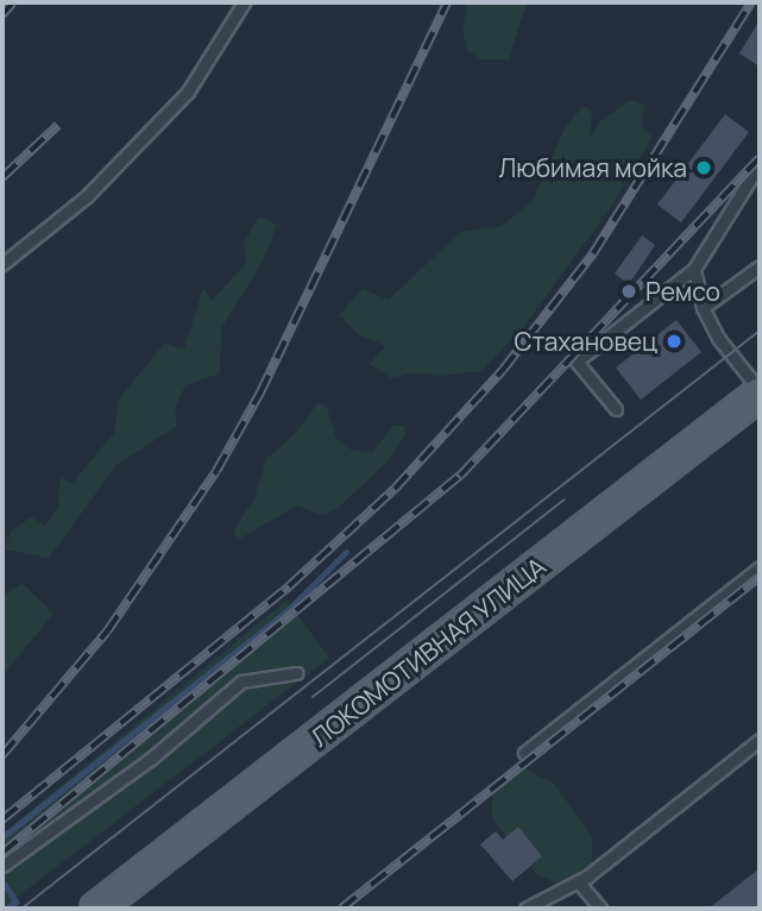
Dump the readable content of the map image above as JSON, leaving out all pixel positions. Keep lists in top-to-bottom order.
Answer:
{
  "streets": {
    "main road": ["ЛОКОМОТИВНАЯ УЛИЦА"]
  },
  "places": ["Любимая мойка", "Ремсо", "Стахановец"]
}
